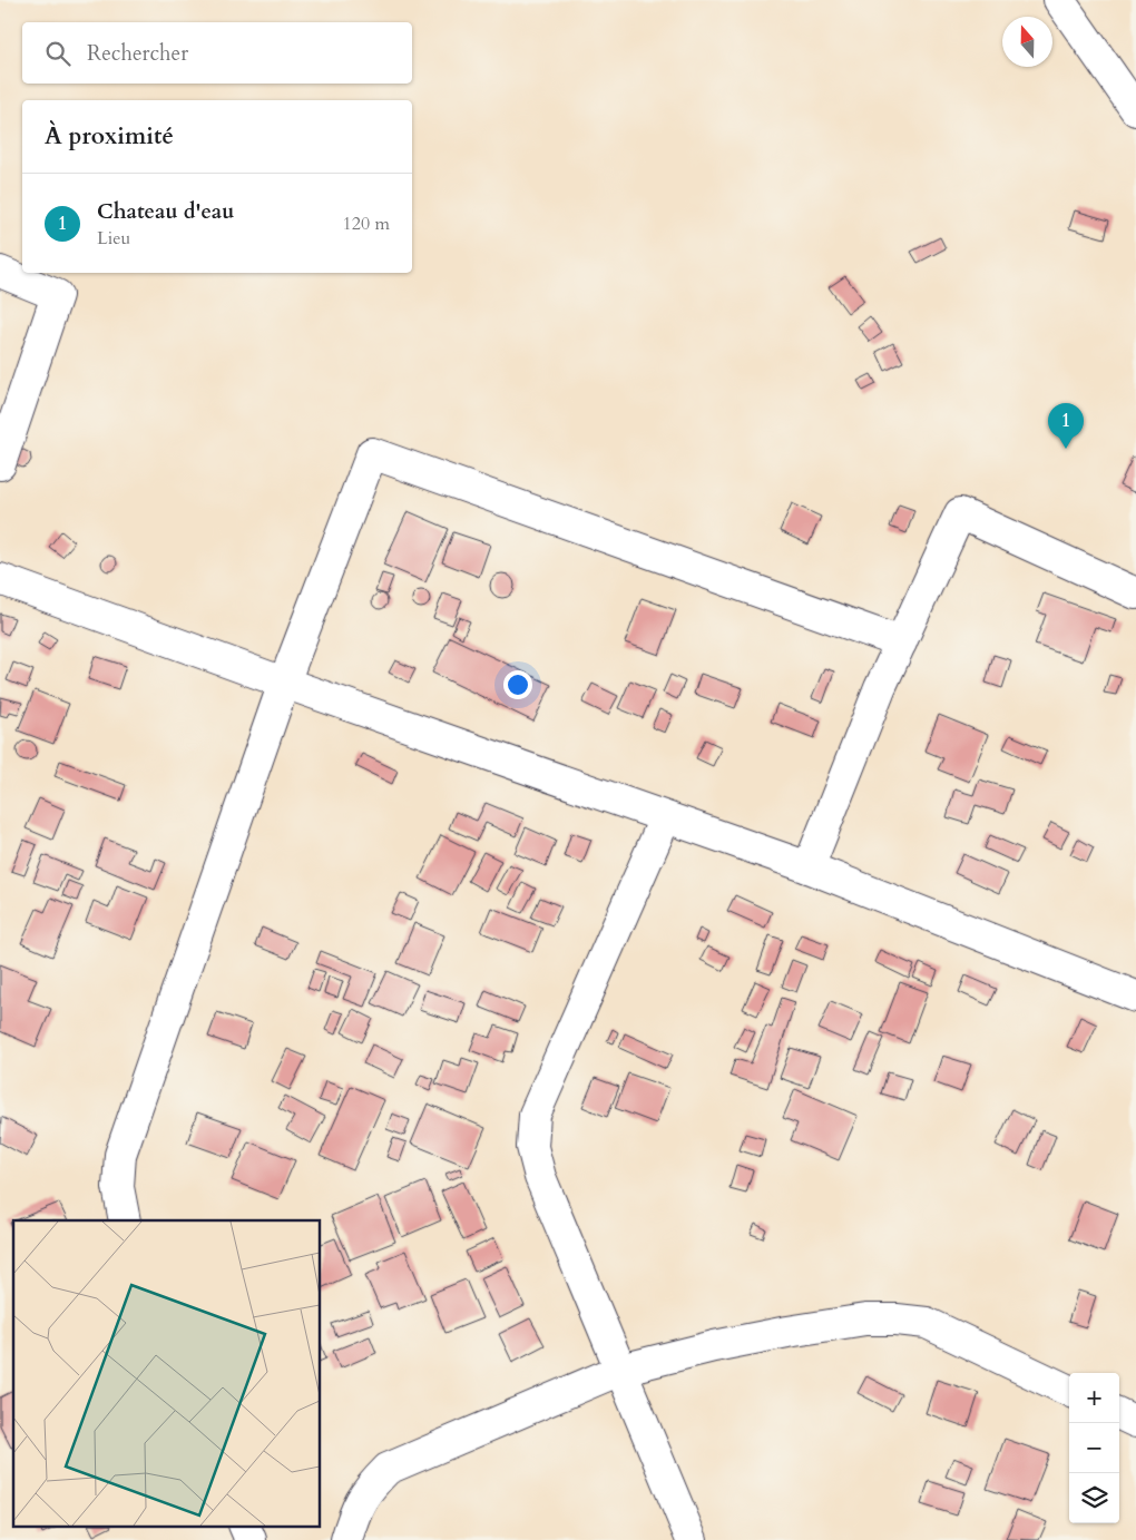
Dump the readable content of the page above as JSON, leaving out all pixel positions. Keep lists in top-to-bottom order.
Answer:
{
  "north": "top",
  "page": {
    "search": "Rechercher",
    "heading": "À proximité",
    "list": [
      {
        "mark": "1",
        "name": "Chateau d'eau",
        "note": "Lieu",
        "value": "120 m"
      }
    ],
    "pins": "1",
    "map_buttons": ["+", "−"]
  }
}
